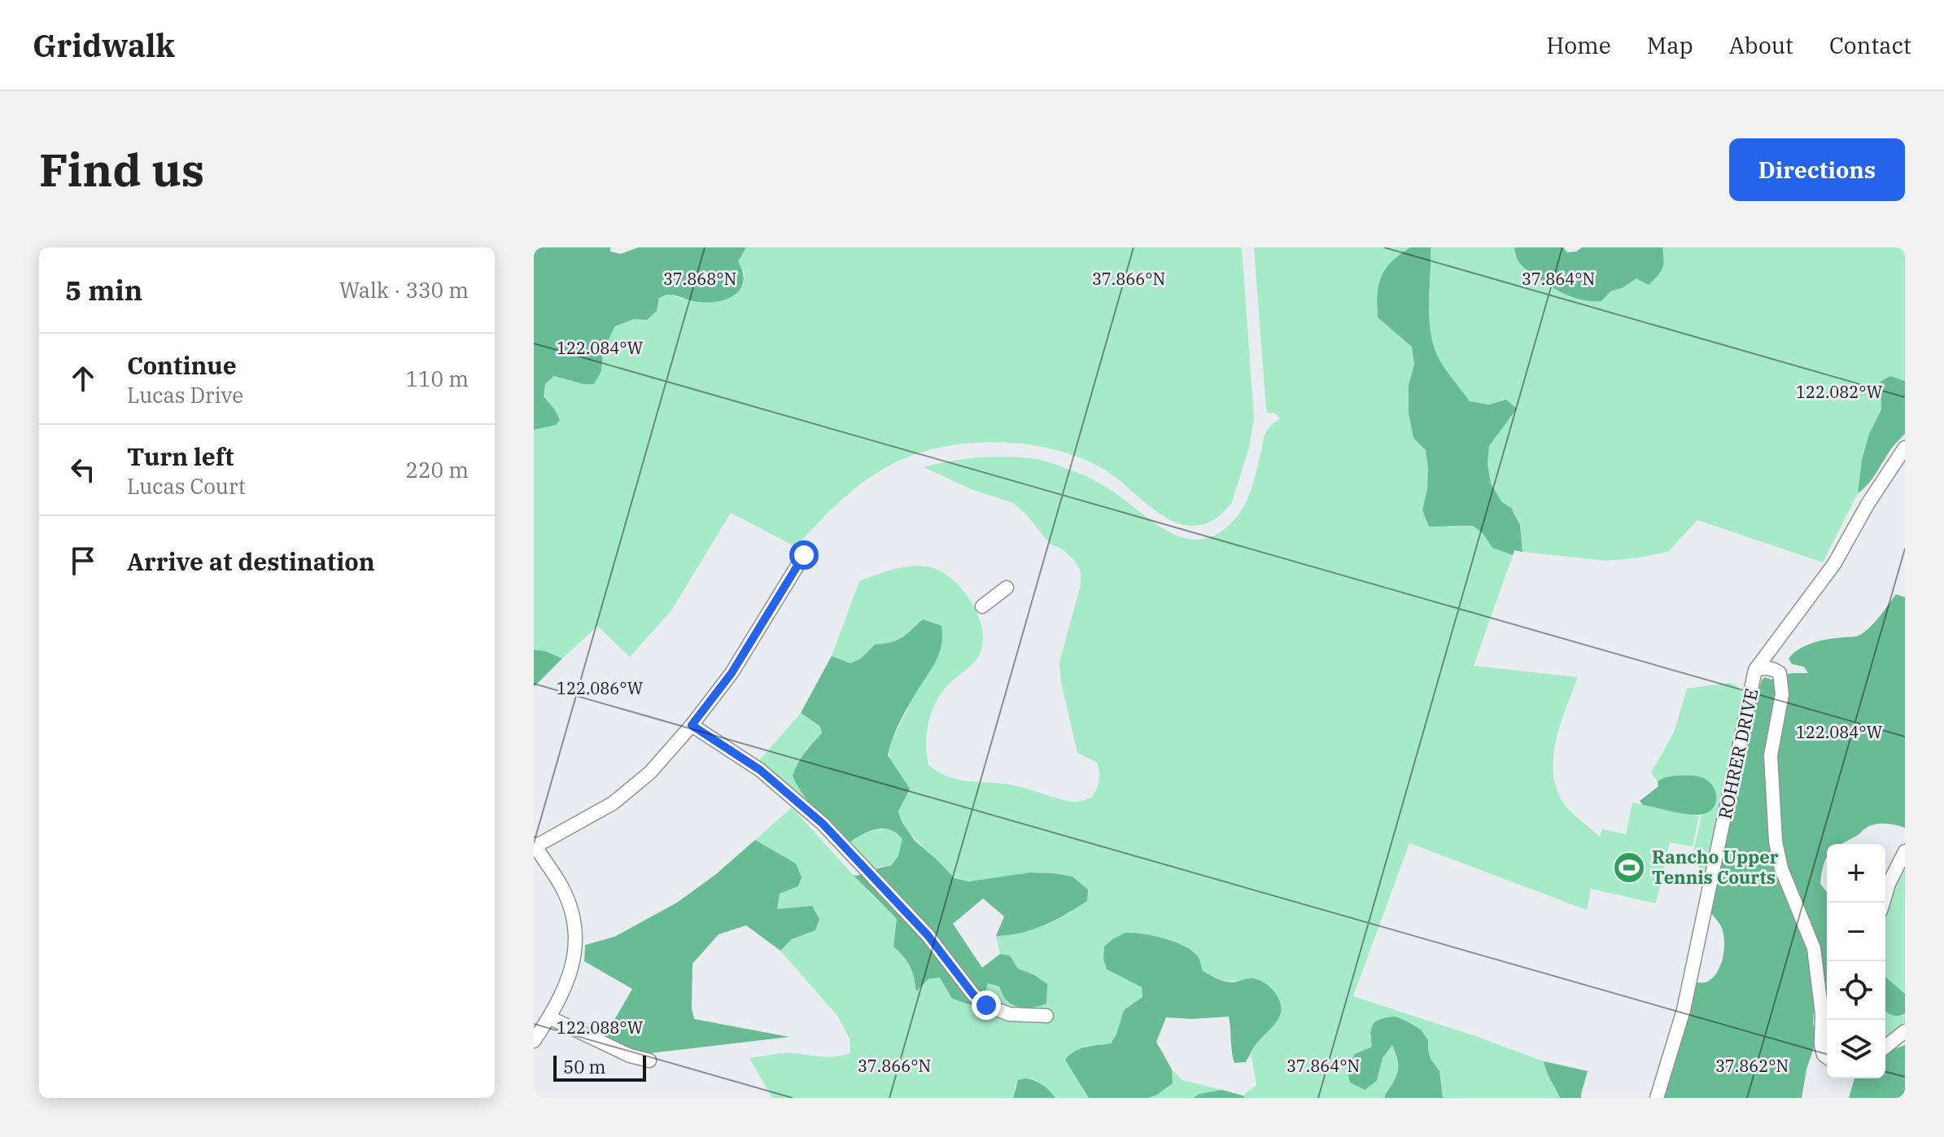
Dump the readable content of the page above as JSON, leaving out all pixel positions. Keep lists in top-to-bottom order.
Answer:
{
  "streets": {
    "street": ["ROHRER DRIVE"]
  },
  "places": {
    "sports": ["Rancho Upper Tennis Courts"]
  },
  "scale_bar": "50 m",
  "page": {
    "header": "Gridwalk",
    "nav": [
      "Home",
      "Map",
      "About",
      "Contact"
    ],
    "buttons": "Directions",
    "title": "Find us",
    "heading": ["5 min", "Walk · 330 m"],
    "list": [
      ["Continue", "Lucas Drive", "110 m"],
      ["Turn left", "Lucas Court", "220 m"],
      "Arrive at destination"
    ],
    "map_buttons": ["+", "−"],
    "scale": "50 m"
  },
  "coordinates": [
    "37.868°N",
    "37.866°N",
    "37.864°N",
    "122.084°W",
    "122.082°W",
    "122.086°W",
    "122.088°W",
    "37.862°N"
  ]
}
